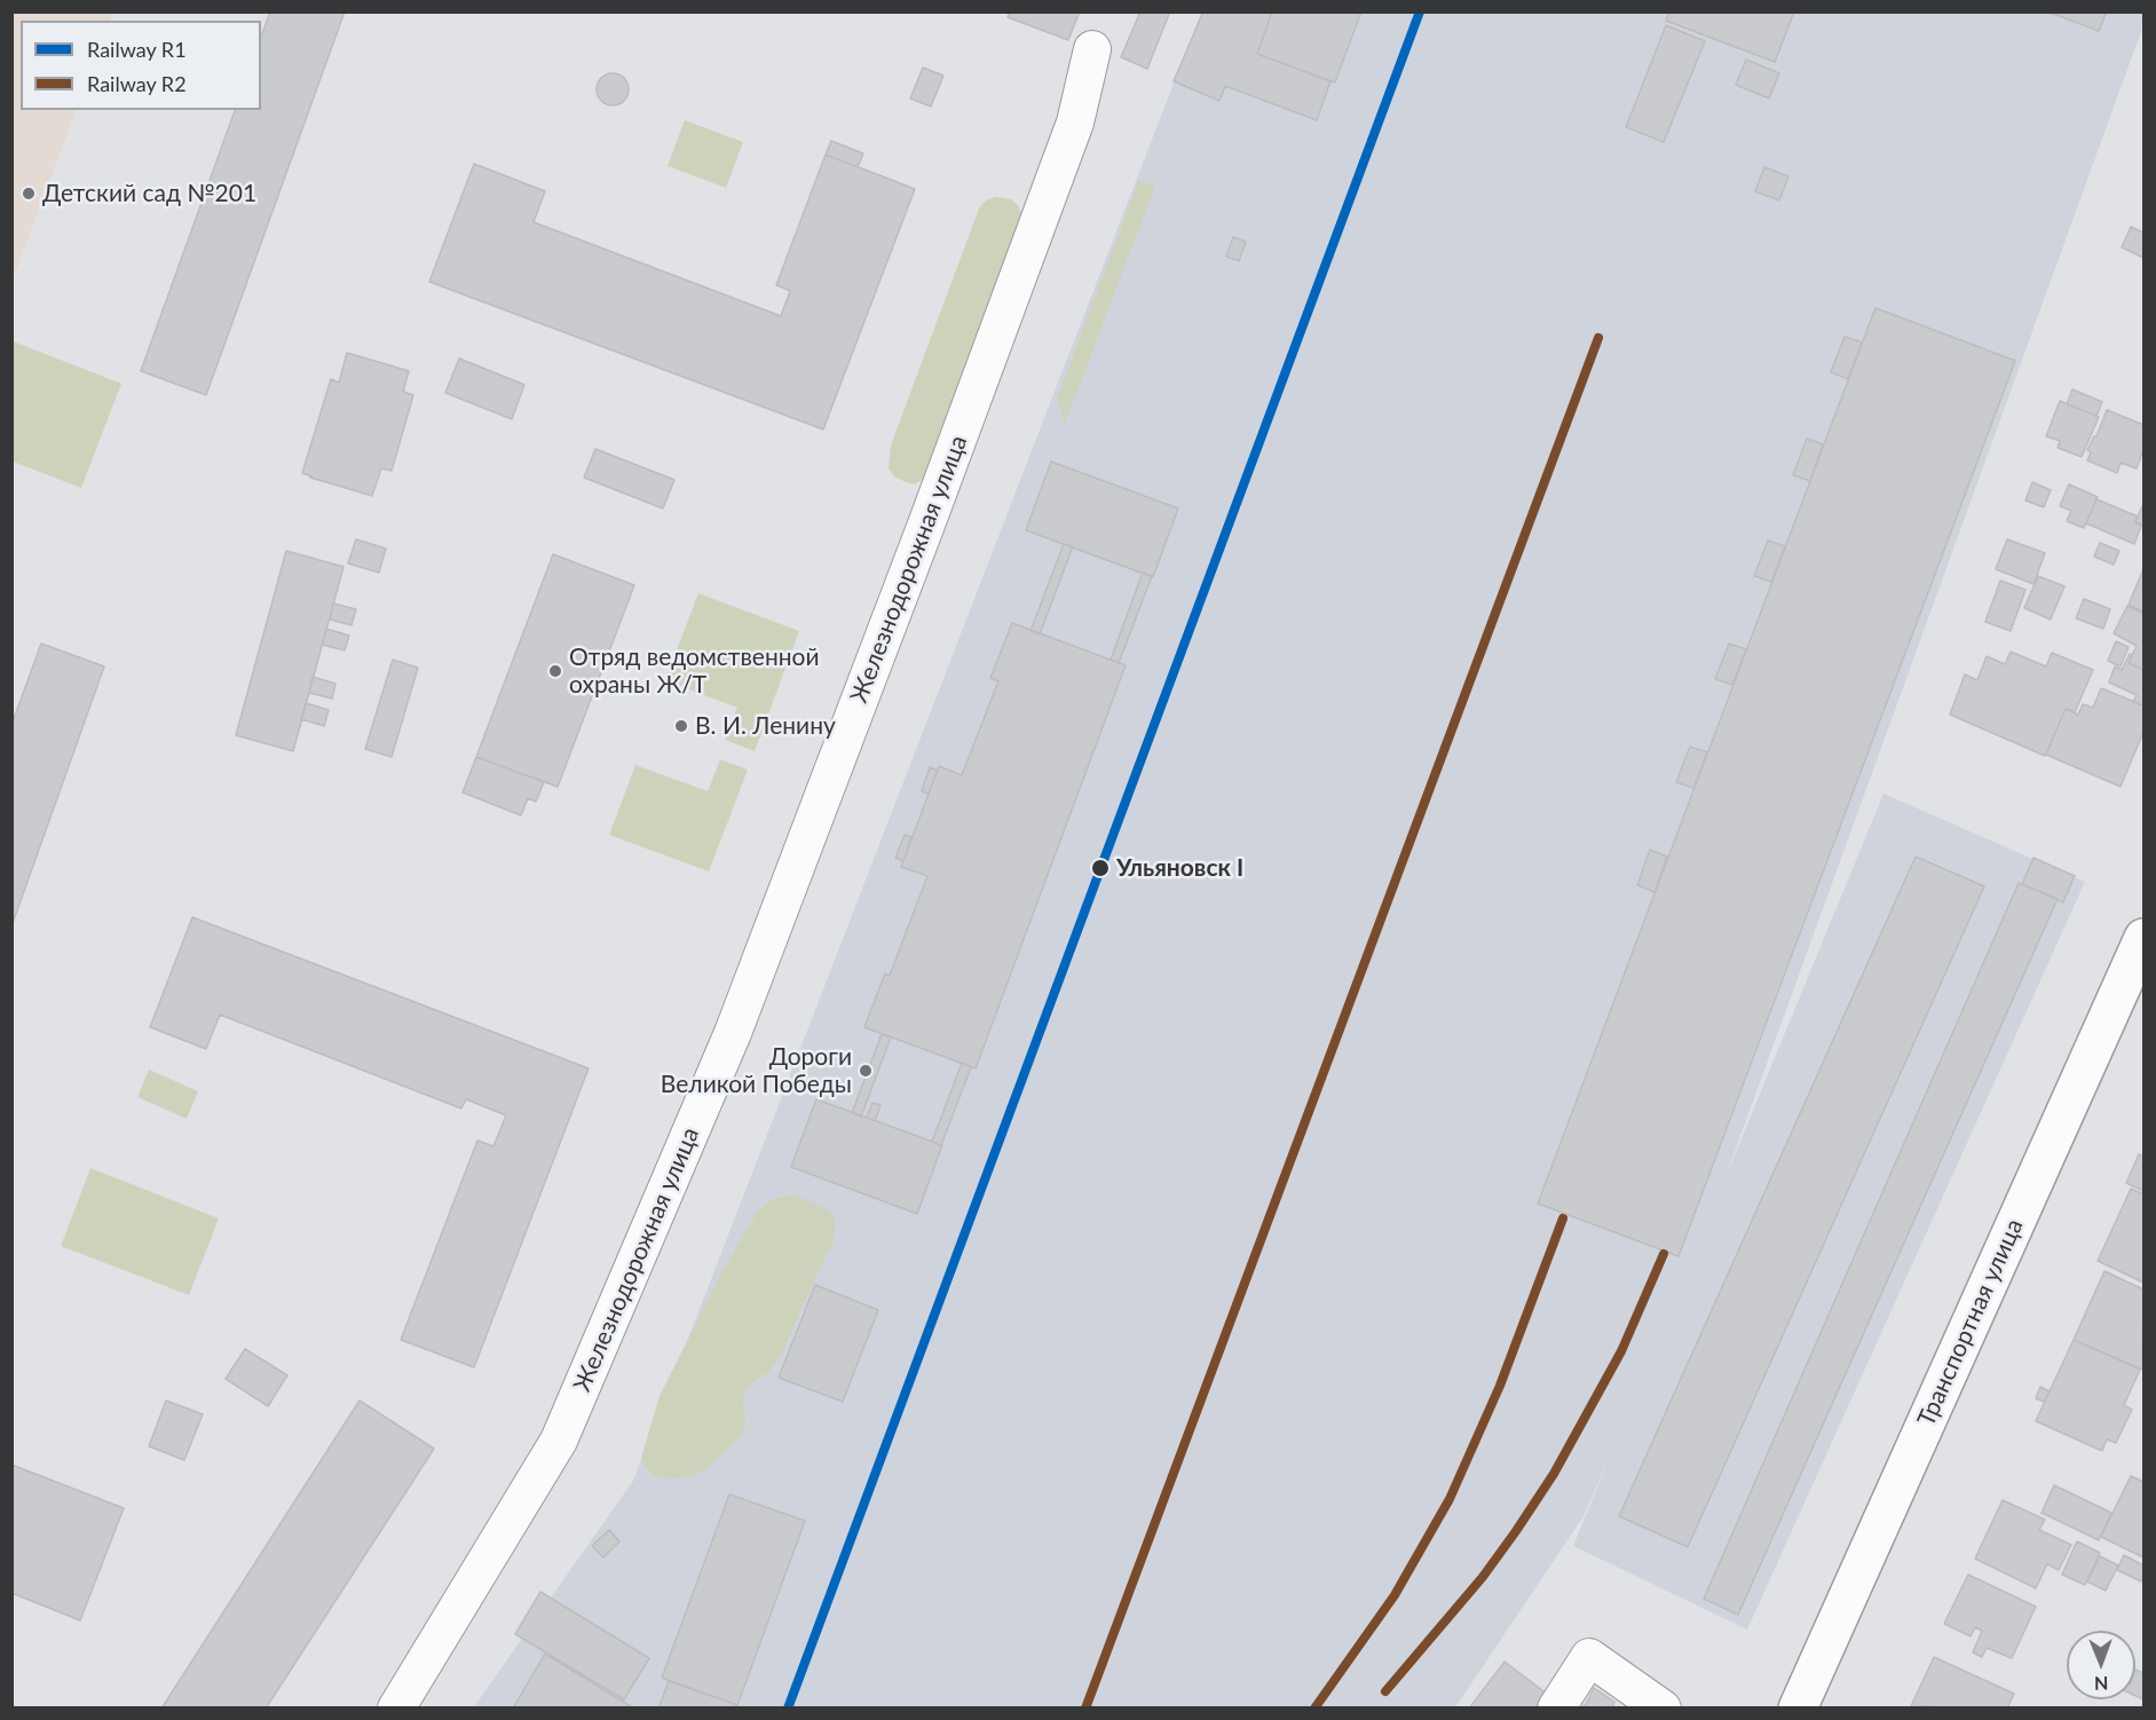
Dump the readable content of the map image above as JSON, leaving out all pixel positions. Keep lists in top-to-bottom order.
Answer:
{
  "streets": {
    "street": ["Железнодорожная улица", "Транспортная улица"]
  },
  "places": [
    "Детский сад №201",
    "Отряд ведомственной охраны Ж/Т",
    "В. И. Ленину",
    "Ульяновск I",
    "Дороги Великой Победы"
  ],
  "lines": ["rail line R1", "rail line R2"],
  "legend": ["Railway R1", "Railway R2"],
  "north": "bottom"
}
